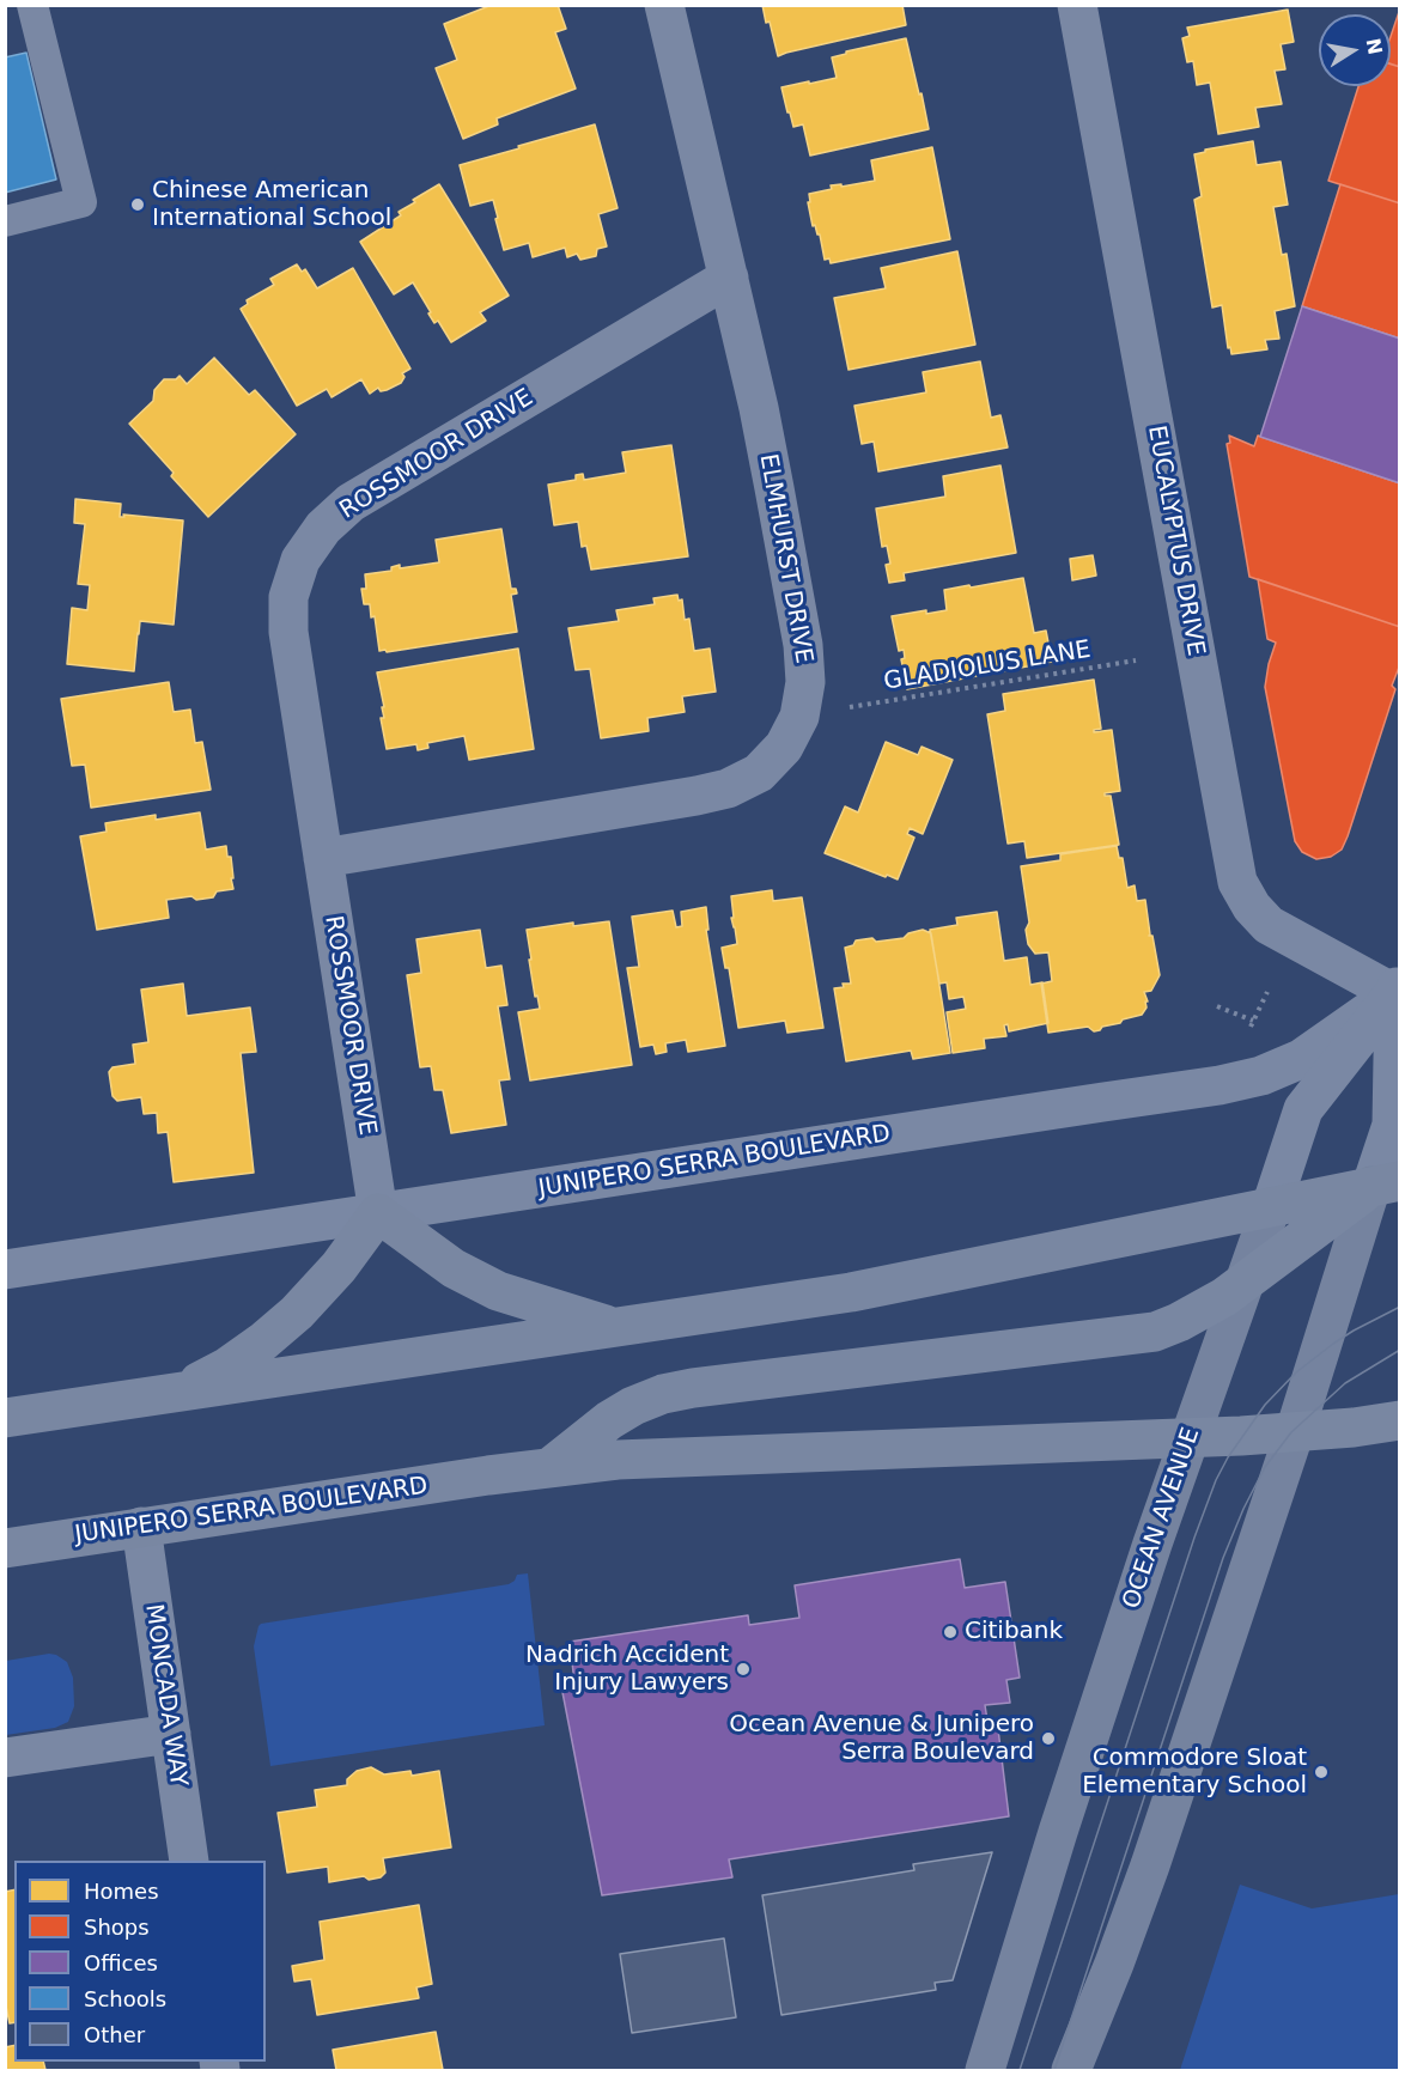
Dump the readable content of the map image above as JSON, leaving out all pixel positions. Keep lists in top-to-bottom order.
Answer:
{
  "streets": {
    "main road": ["JUNIPERO SERRA BOULEVARD", "OCEAN AVENUE"],
    "street": [
      "ROSSMOOR DRIVE",
      "EUCALYPTUS DRIVE",
      "ELMHURST DRIVE",
      "MONCADA WAY"
    ],
    "path": ["GLADIOLUS LANE"]
  },
  "crossings": [
    ["ROSSMOOR DRIVE", "ELMHURST DRIVE"],
    ["ROSSMOOR DRIVE", "JUNIPERO SERRA BOULEVARD"],
    ["EUCALYPTUS DRIVE", "JUNIPERO SERRA BOULEVARD"],
    ["EUCALYPTUS DRIVE", "OCEAN AVENUE"],
    ["JUNIPERO SERRA BOULEVARD", "OCEAN AVENUE"],
    ["JUNIPERO SERRA BOULEVARD", "MONCADA WAY"]
  ],
  "places": [
    "Chinese American International School",
    "Citibank",
    "Nadrich Accident Injury Lawyers",
    "Ocean Avenue & Junipero Serra Boulevard",
    "Commodore Sloat Elementary School"
  ],
  "legend": [
    "Homes",
    "Shops",
    "Offices",
    "Schools",
    "Other"
  ],
  "north": "right"
}
